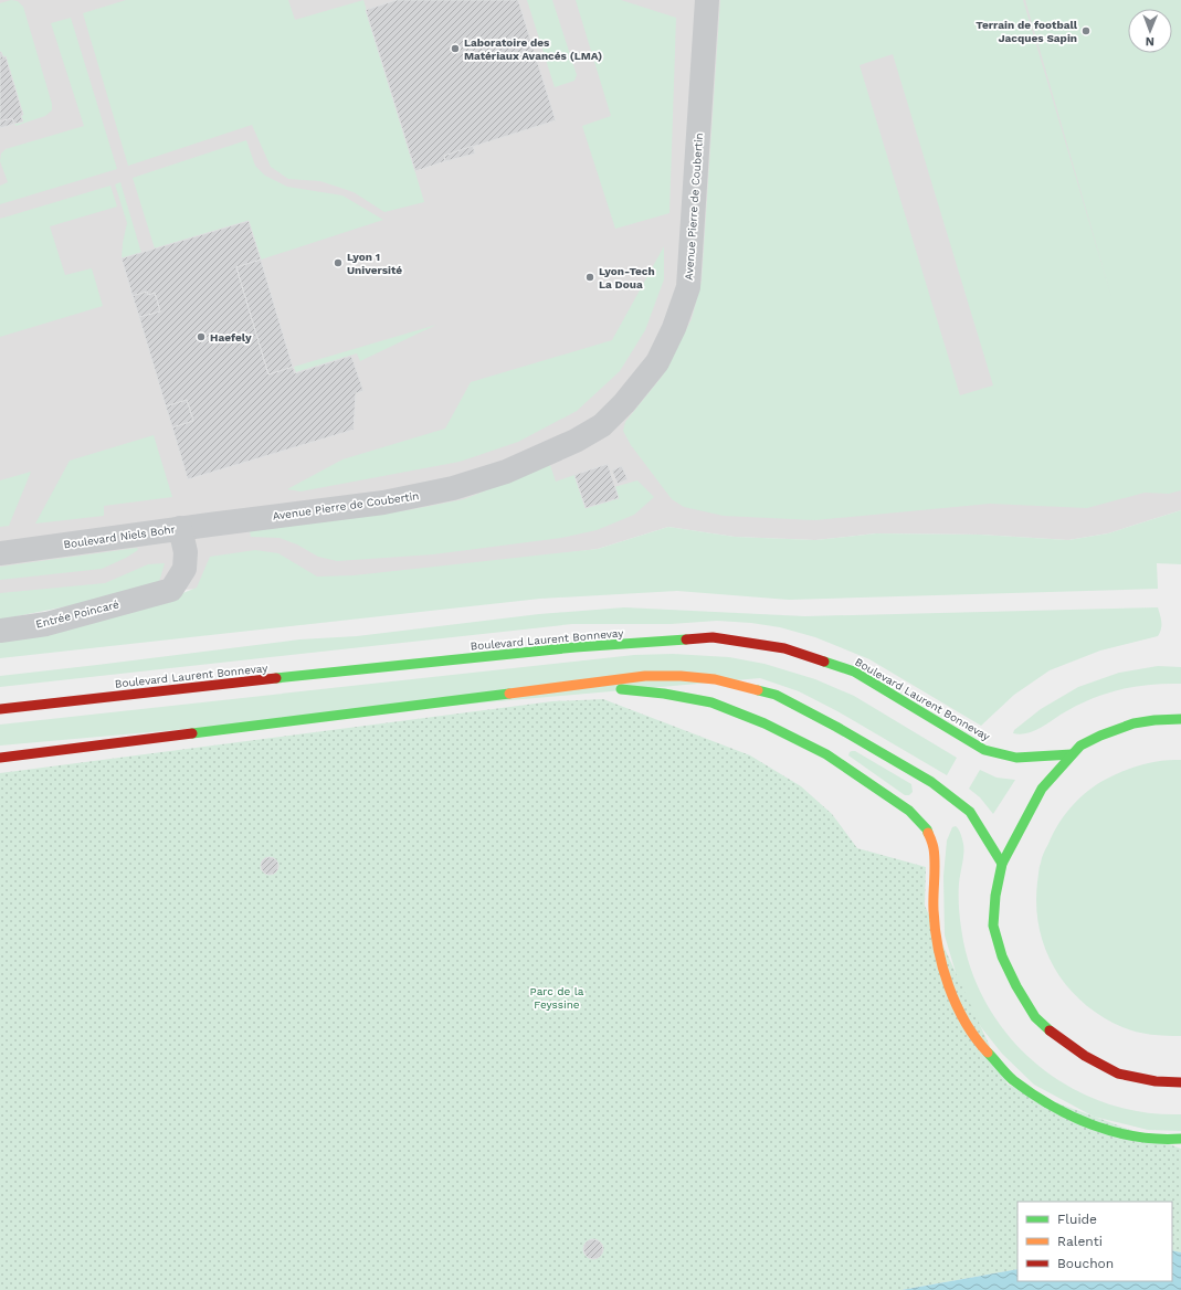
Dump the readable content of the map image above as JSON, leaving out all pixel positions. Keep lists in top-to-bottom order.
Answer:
{
  "streets": {
    "main road": ["Boulevard Laurent Bonnevay"],
    "street": ["Avenue Pierre de Coubertin", "Boulevard Niels Bohr", "Entrée Poincaré"]
  },
  "crossings": [
    ["Avenue Pierre de Coubertin", "Boulevard Niels Bohr"],
    ["Boulevard Niels Bohr", "Entrée Poincaré"]
  ],
  "parks": ["Parc de la Feyssine"],
  "places": [
    "Terrain de football Jacques Sapin",
    "Laboratoire des Matériaux Avancés (LMA)",
    "Lyon 1 Université",
    "Lyon-Tech La Doua",
    "Haefely"
  ],
  "legend": ["Fluide", "Ralenti", "Bouchon"],
  "north": "bottom"
}
